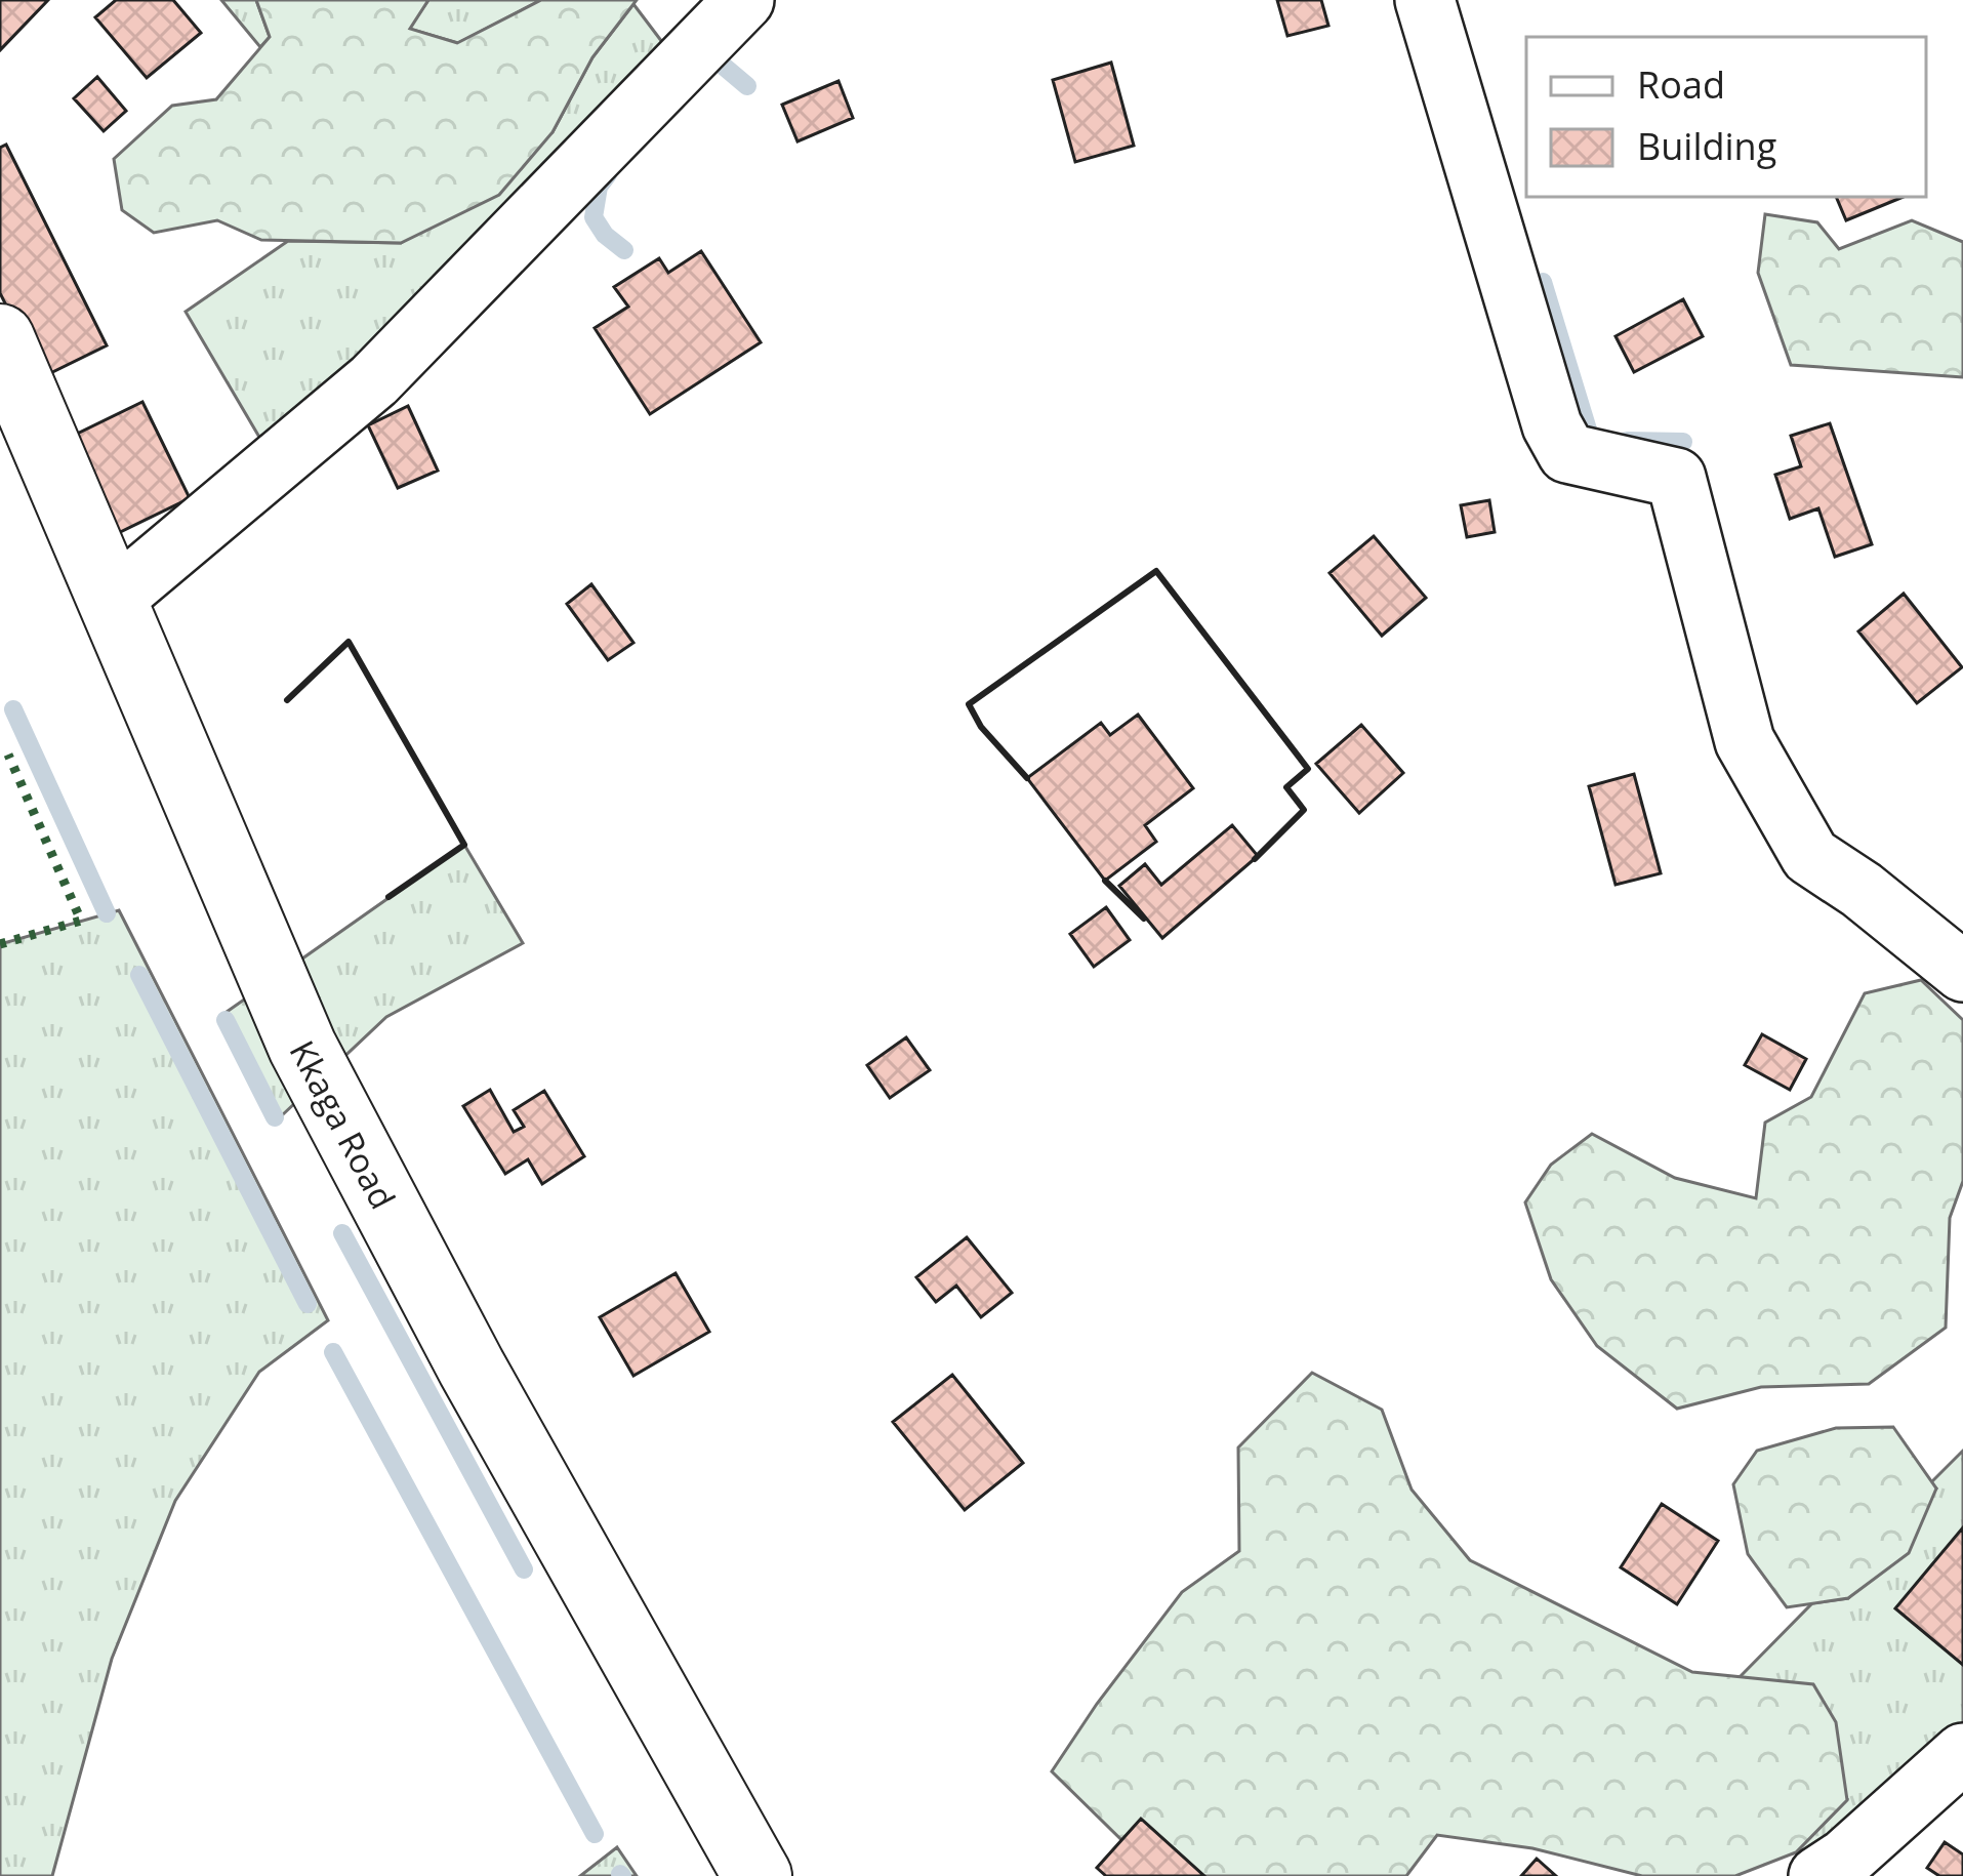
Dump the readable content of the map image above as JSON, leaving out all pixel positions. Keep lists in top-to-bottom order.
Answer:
{
  "streets": {
    "street": ["Kkaga Road"]
  },
  "legend": ["Road", "Building"]
}
